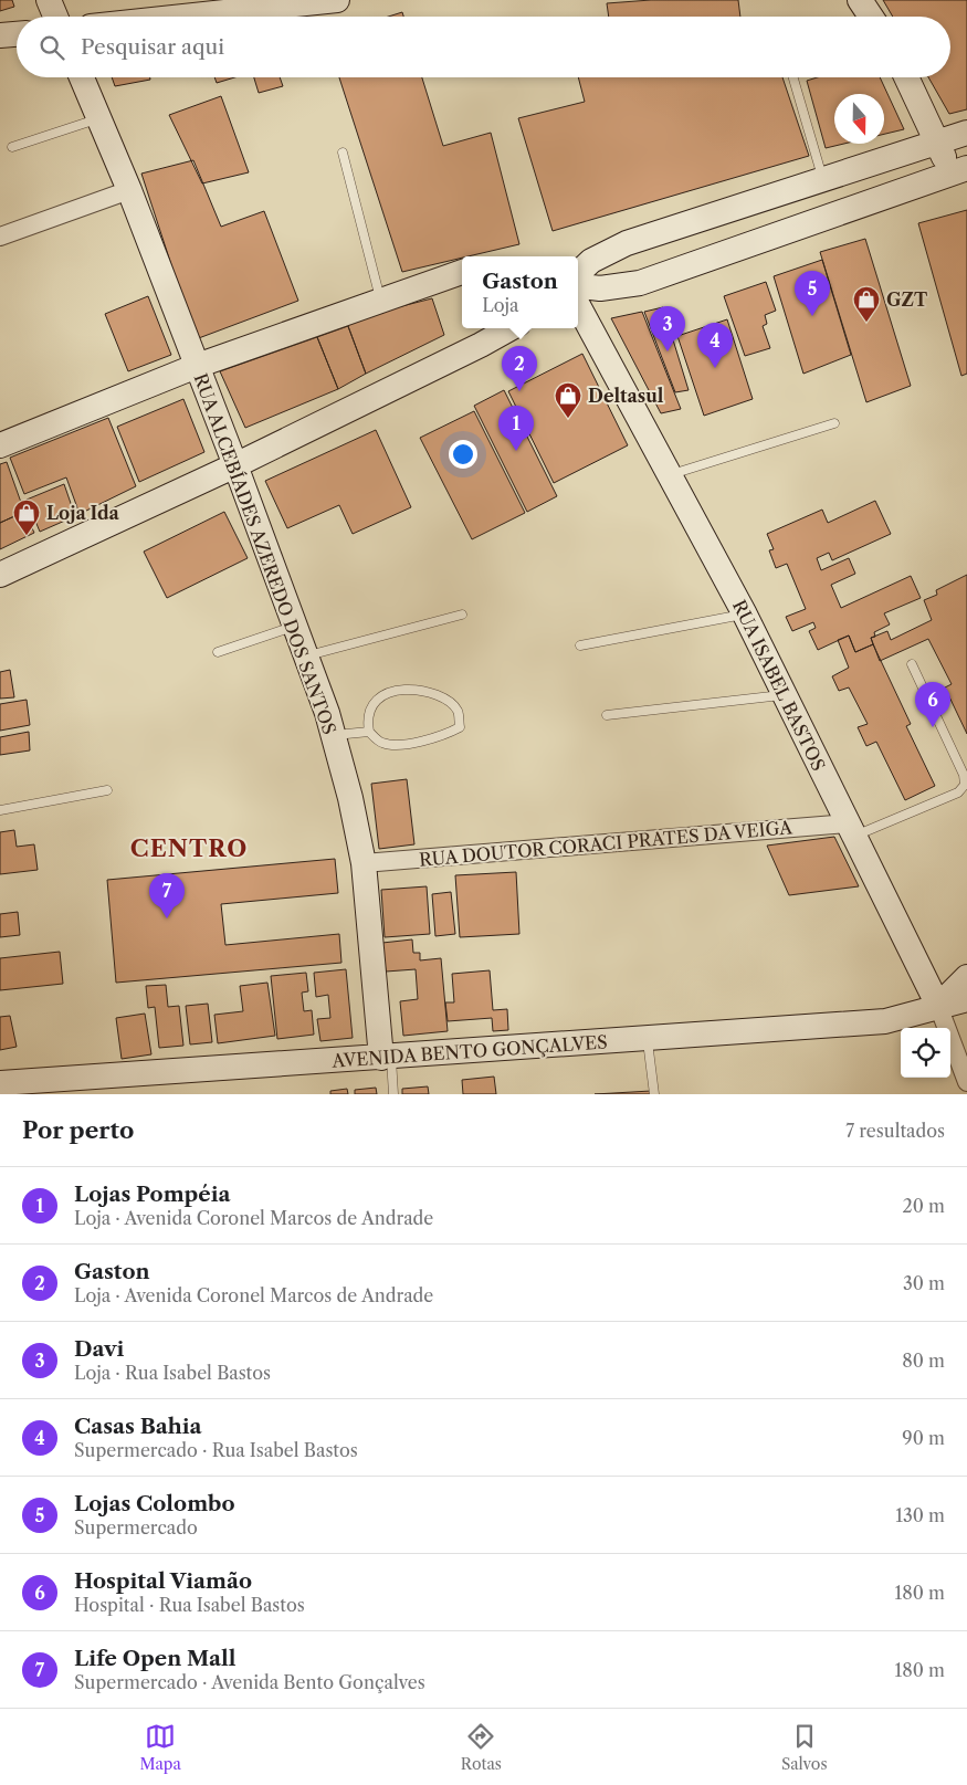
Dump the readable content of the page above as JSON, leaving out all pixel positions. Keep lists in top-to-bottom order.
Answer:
{
  "streets": {
    "street": [
      "RUA ALCEBÍADES AZEREDO DOS SANTOS",
      "RUA ISABEL BASTOS",
      "RUA DOUTOR CORACI PRATES DA VEIGA",
      "AVENIDA BENTO GONÇALVES"
    ]
  },
  "crossings": [
    ["RUA ALCEBÍADES AZEREDO DOS SANTOS", "RUA DOUTOR CORACI PRATES DA VEIGA"],
    ["RUA ALCEBÍADES AZEREDO DOS SANTOS", "AVENIDA BENTO GONÇALVES"],
    ["RUA ISABEL BASTOS", "RUA DOUTOR CORACI PRATES DA VEIGA"],
    ["RUA ISABEL BASTOS", "AVENIDA BENTO GONÇALVES"]
  ],
  "districts": ["CENTRO"],
  "places": {
    "shop": ["GZT", "Deltasul", "Loja Ida"]
  },
  "north": "bottom",
  "page": {
    "search": "Pesquisar aqui",
    "popup": ["Gaston", "Loja"],
    "pins": [
      "5",
      "3",
      "4",
      "2",
      "1",
      "6",
      "7"
    ],
    "heading": ["Por perto", "7 resultados"],
    "list": [
      {
        "mark": "1",
        "name": "Lojas Pompéia",
        "note": "Loja · Avenida Coronel Marcos de Andrade",
        "value": "20 m"
      },
      {
        "mark": "2",
        "name": "Gaston",
        "note": "Loja · Avenida Coronel Marcos de Andrade",
        "value": "30 m"
      },
      {
        "mark": "3",
        "name": "Davi",
        "note": "Loja · Rua Isabel Bastos",
        "value": "80 m"
      },
      {
        "mark": "4",
        "name": "Casas Bahia",
        "note": "Supermercado · Rua Isabel Bastos",
        "value": "90 m"
      },
      {
        "mark": "5",
        "name": "Lojas Colombo",
        "note": "Supermercado",
        "value": "130 m"
      },
      {
        "mark": "6",
        "name": "Hospital Viamão",
        "note": "Hospital · Rua Isabel Bastos",
        "value": "180 m"
      },
      {
        "mark": "7",
        "name": "Life Open Mall",
        "note": "Supermercado · Avenida Bento Gonçalves",
        "value": "180 m"
      }
    ],
    "nav": ["Mapa", "Rotas", "Salvos"]
  }
}
